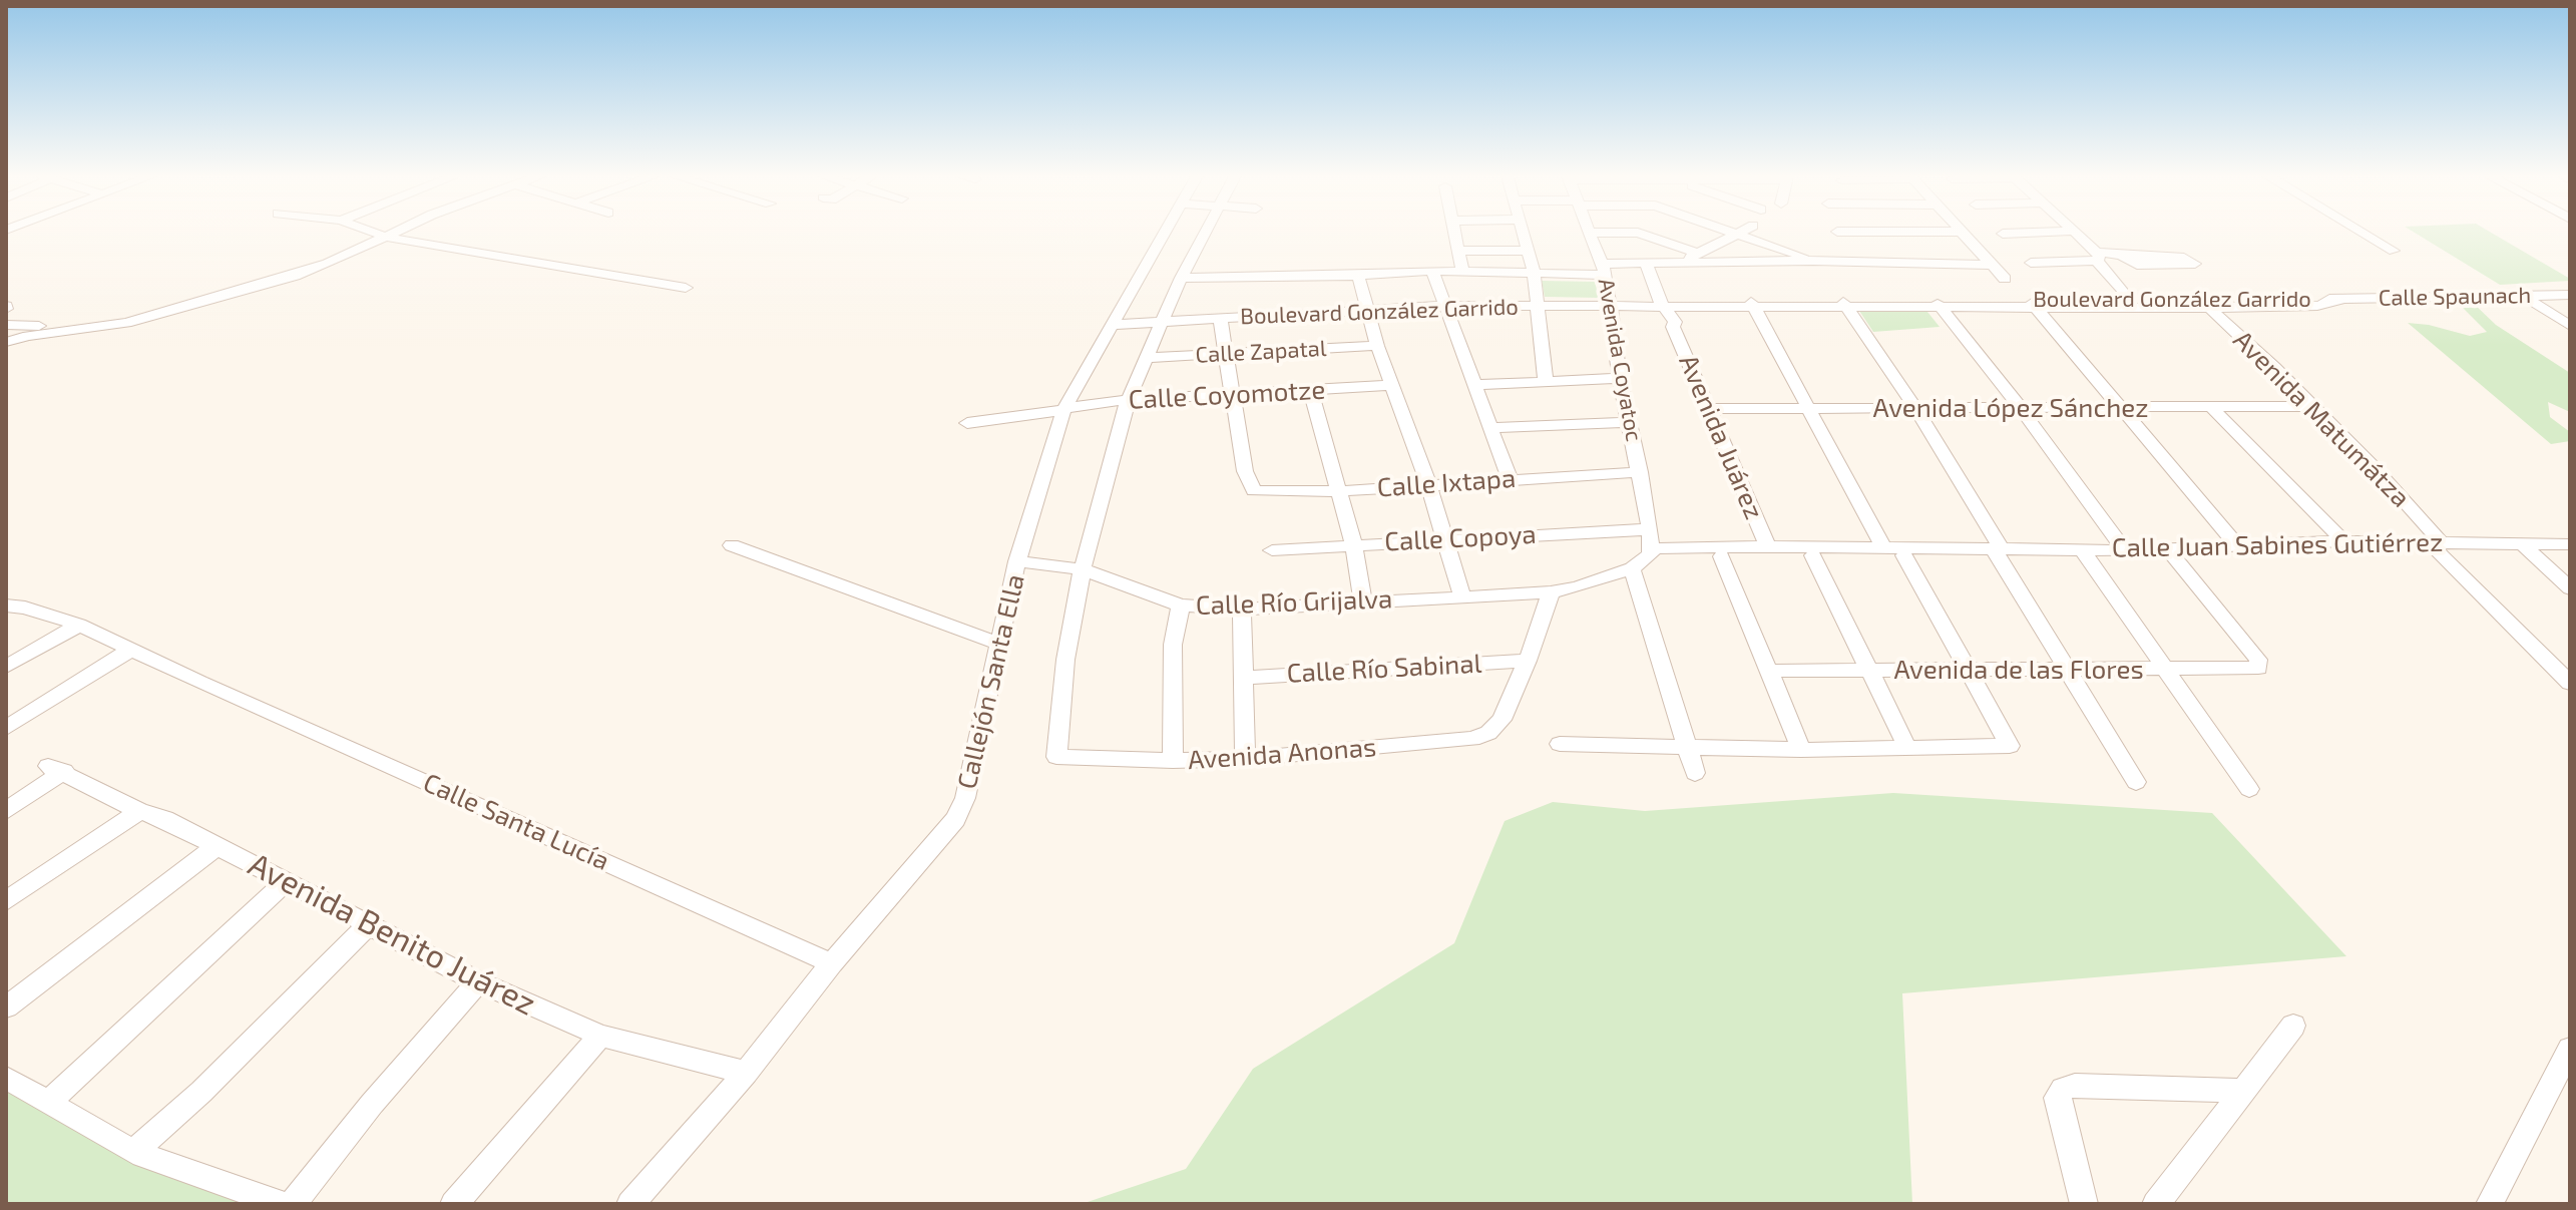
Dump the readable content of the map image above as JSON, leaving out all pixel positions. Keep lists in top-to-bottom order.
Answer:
{
  "streets": {
    "street": [
      "Calle Spaunach",
      "Boulevard González Garrido",
      "Calle Zapatal",
      "Avenida Coyatoc",
      "Calle Coyomotze",
      "Avenida López Sánchez",
      "Avenida Matumátza",
      "Avenida Juárez",
      "Calle Ixtapa",
      "Calle Copoya",
      "Calle Juan Sabines Gutiérrez",
      "Calle Río Grijalva",
      "Calle Río Sabinal",
      "Avenida de las Flores",
      "Callejón Santa Ella",
      "Avenida Anonas",
      "Calle Santa Lucía",
      "Avenida Benito Juárez"
    ]
  },
  "crossings": [
    ["Calle Spaunach", "Boulevard González Garrido"],
    ["Boulevard González Garrido", "Avenida Coyatoc"],
    ["Boulevard González Garrido", "Avenida Matumátza"],
    ["Boulevard González Garrido", "Avenida Juárez"],
    ["Boulevard González Garrido", "Callejón Santa Ella"],
    ["Avenida Coyatoc", "Calle Ixtapa"],
    ["Avenida Coyatoc", "Calle Copoya"],
    ["Avenida Coyatoc", "Calle Juan Sabines Gutiérrez"],
    ["Calle Coyomotze", "Calle Ixtapa"],
    ["Calle Coyomotze", "Callejón Santa Ella"],
    ["Avenida López Sánchez", "Avenida Matumátza"],
    ["Avenida López Sánchez", "Avenida Juárez"],
    ["Avenida Matumátza", "Calle Juan Sabines Gutiérrez"],
    ["Avenida Juárez", "Calle Juan Sabines Gutiérrez"],
    ["Calle Juan Sabines Gutiérrez", "Avenida de las Flores"],
    ["Calle Río Grijalva", "Callejón Santa Ella"],
    ["Calle Río Grijalva", "Avenida Anonas"],
    ["Calle Río Sabinal", "Avenida Anonas"],
    ["Callejón Santa Ella", "Calle Santa Lucía"],
    ["Callejón Santa Ella", "Avenida Benito Juárez"]
  ]
}
